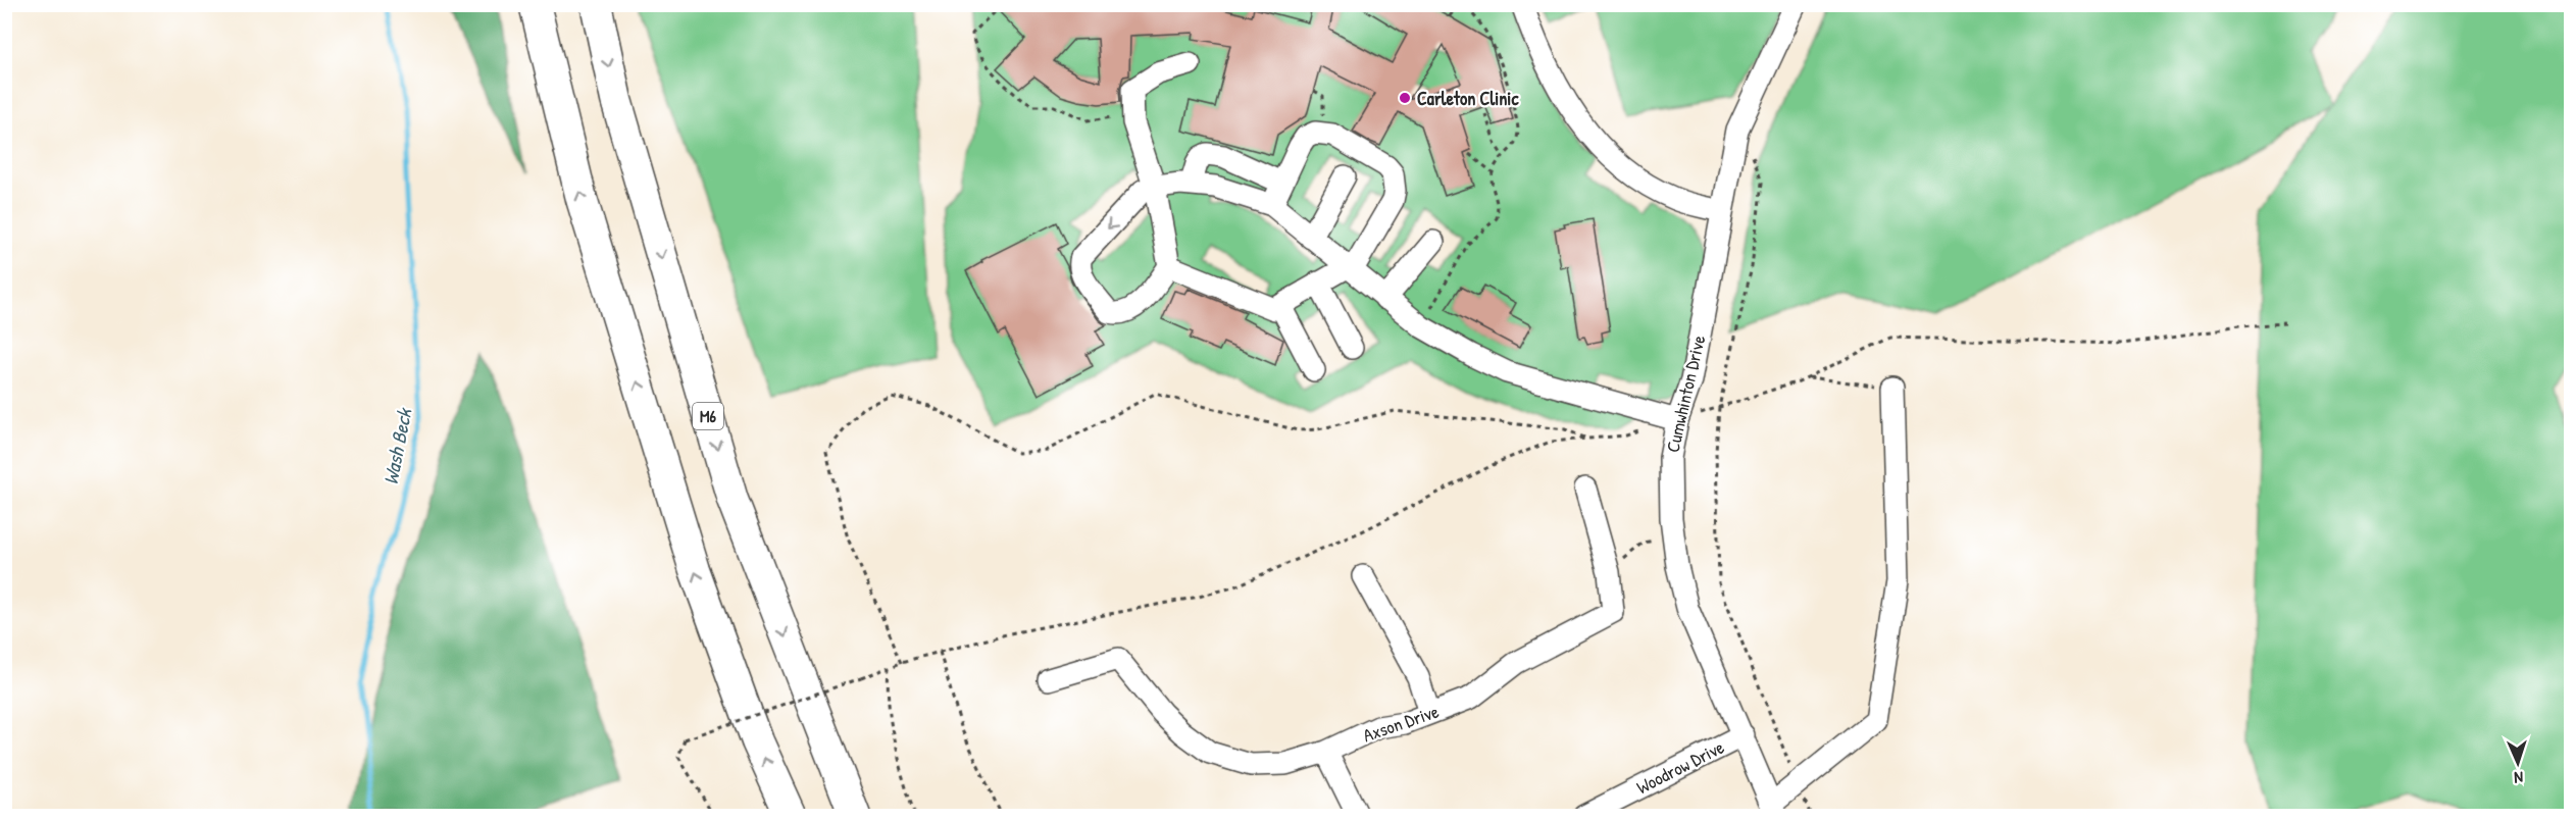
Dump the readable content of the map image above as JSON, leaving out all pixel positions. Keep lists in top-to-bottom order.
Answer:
{
  "streets": {
    "highway": ["M6"],
    "street": ["Cumwhinton Drive", "Axson Drive", "Woodrow Drive"]
  },
  "crossings": [
    ["Cumwhinton Drive", "Woodrow Drive"]
  ],
  "water": ["Wash Beck"],
  "places": ["Carleton Clinic"],
  "north": "bottom"
}
